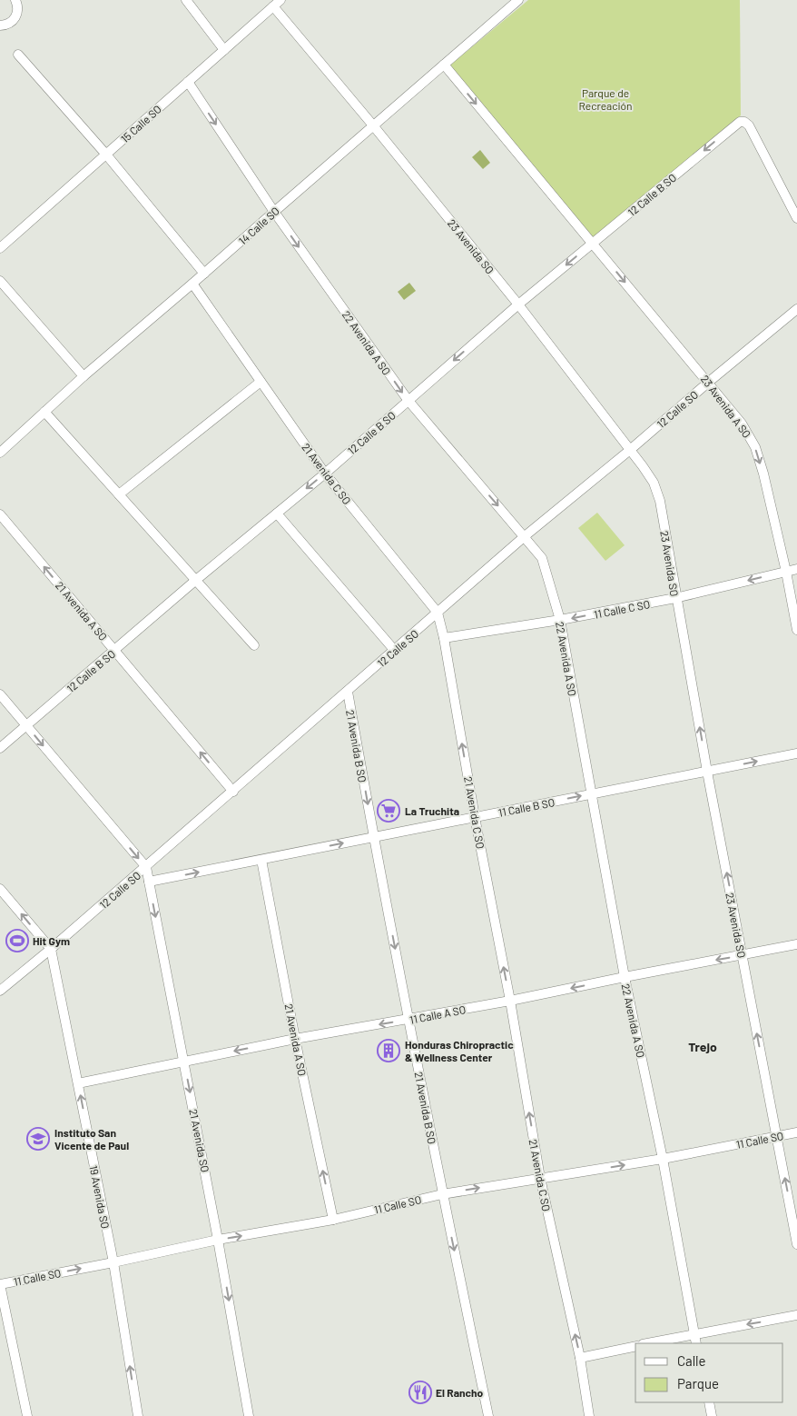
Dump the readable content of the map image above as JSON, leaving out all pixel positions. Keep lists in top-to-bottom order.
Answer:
{
  "streets": {
    "street": [
      "15 Calle SO",
      "12 Calle B SO",
      "14 Calle SO",
      "23 Avenida SO",
      "22 Avenida A SO",
      "23 Avenida A SO",
      "12 Calle SO",
      "21 Avenida C SO",
      "11 Calle C SO",
      "21 Avenida A SO",
      "21 Avenida B SO",
      "11 Calle B SO",
      "11 Calle A SO",
      "11 Calle SO",
      "21 Avenida SO",
      "19 Avenida SO"
    ]
  },
  "crossings": [
    ["15 Calle SO", "23 Avenida SO"],
    ["15 Calle SO", "22 Avenida A SO"],
    ["12 Calle B SO", "23 Avenida SO"],
    ["12 Calle B SO", "22 Avenida A SO"],
    ["12 Calle B SO", "23 Avenida A SO"],
    ["12 Calle B SO", "21 Avenida C SO"],
    ["12 Calle B SO", "21 Avenida A SO"],
    ["14 Calle SO", "23 Avenida SO"],
    ["14 Calle SO", "22 Avenida A SO"],
    ["14 Calle SO", "23 Avenida A SO"],
    ["14 Calle SO", "21 Avenida C SO"],
    ["23 Avenida SO", "12 Calle SO"],
    ["23 Avenida SO", "11 Calle C SO"],
    ["23 Avenida SO", "11 Calle B SO"],
    ["23 Avenida SO", "11 Calle A SO"],
    ["23 Avenida SO", "11 Calle SO"],
    ["22 Avenida A SO", "12 Calle SO"],
    ["22 Avenida A SO", "11 Calle C SO"],
    ["22 Avenida A SO", "11 Calle B SO"],
    ["22 Avenida A SO", "11 Calle A SO"],
    ["22 Avenida A SO", "11 Calle SO"],
    ["23 Avenida A SO", "12 Calle SO"],
    ["23 Avenida A SO", "11 Calle C SO"],
    ["12 Calle SO", "21 Avenida C SO"],
    ["12 Calle SO", "21 Avenida A SO"],
    ["12 Calle SO", "21 Avenida B SO"],
    ["12 Calle SO", "21 Avenida SO"],
    ["12 Calle SO", "19 Avenida SO"],
    ["21 Avenida C SO", "11 Calle C SO"],
    ["21 Avenida C SO", "11 Calle B SO"],
    ["21 Avenida C SO", "11 Calle A SO"],
    ["21 Avenida C SO", "11 Calle SO"],
    ["21 Avenida A SO", "11 Calle B SO"],
    ["21 Avenida A SO", "11 Calle A SO"],
    ["21 Avenida A SO", "11 Calle SO"],
    ["21 Avenida B SO", "11 Calle B SO"],
    ["21 Avenida B SO", "11 Calle A SO"],
    ["21 Avenida B SO", "11 Calle SO"],
    ["11 Calle B SO", "21 Avenida SO"],
    ["11 Calle A SO", "21 Avenida SO"],
    ["11 Calle A SO", "19 Avenida SO"],
    ["11 Calle SO", "21 Avenida SO"],
    ["11 Calle SO", "19 Avenida SO"]
  ],
  "one_way": [
    "12 Calle B SO",
    "23 Avenida SO",
    "22 Avenida A SO",
    "23 Avenida A SO",
    "21 Avenida C SO",
    "11 Calle C SO",
    "21 Avenida A SO",
    "21 Avenida B SO",
    "11 Calle B SO",
    "11 Calle A SO",
    "11 Calle SO",
    "21 Avenida SO",
    "19 Avenida SO"
  ],
  "districts": ["Trejo"],
  "parks": ["Parque de Recreación"],
  "places": {
    "supermarket": ["La Truchita"],
    "sports": ["Hit Gym"],
    "building": ["Honduras Chiropractic & Wellness Center"],
    "school or university": ["Instituto San Vicente de Paul"],
    "restaurant": ["El Rancho"]
  },
  "legend": ["Calle", "Parque"]
}
